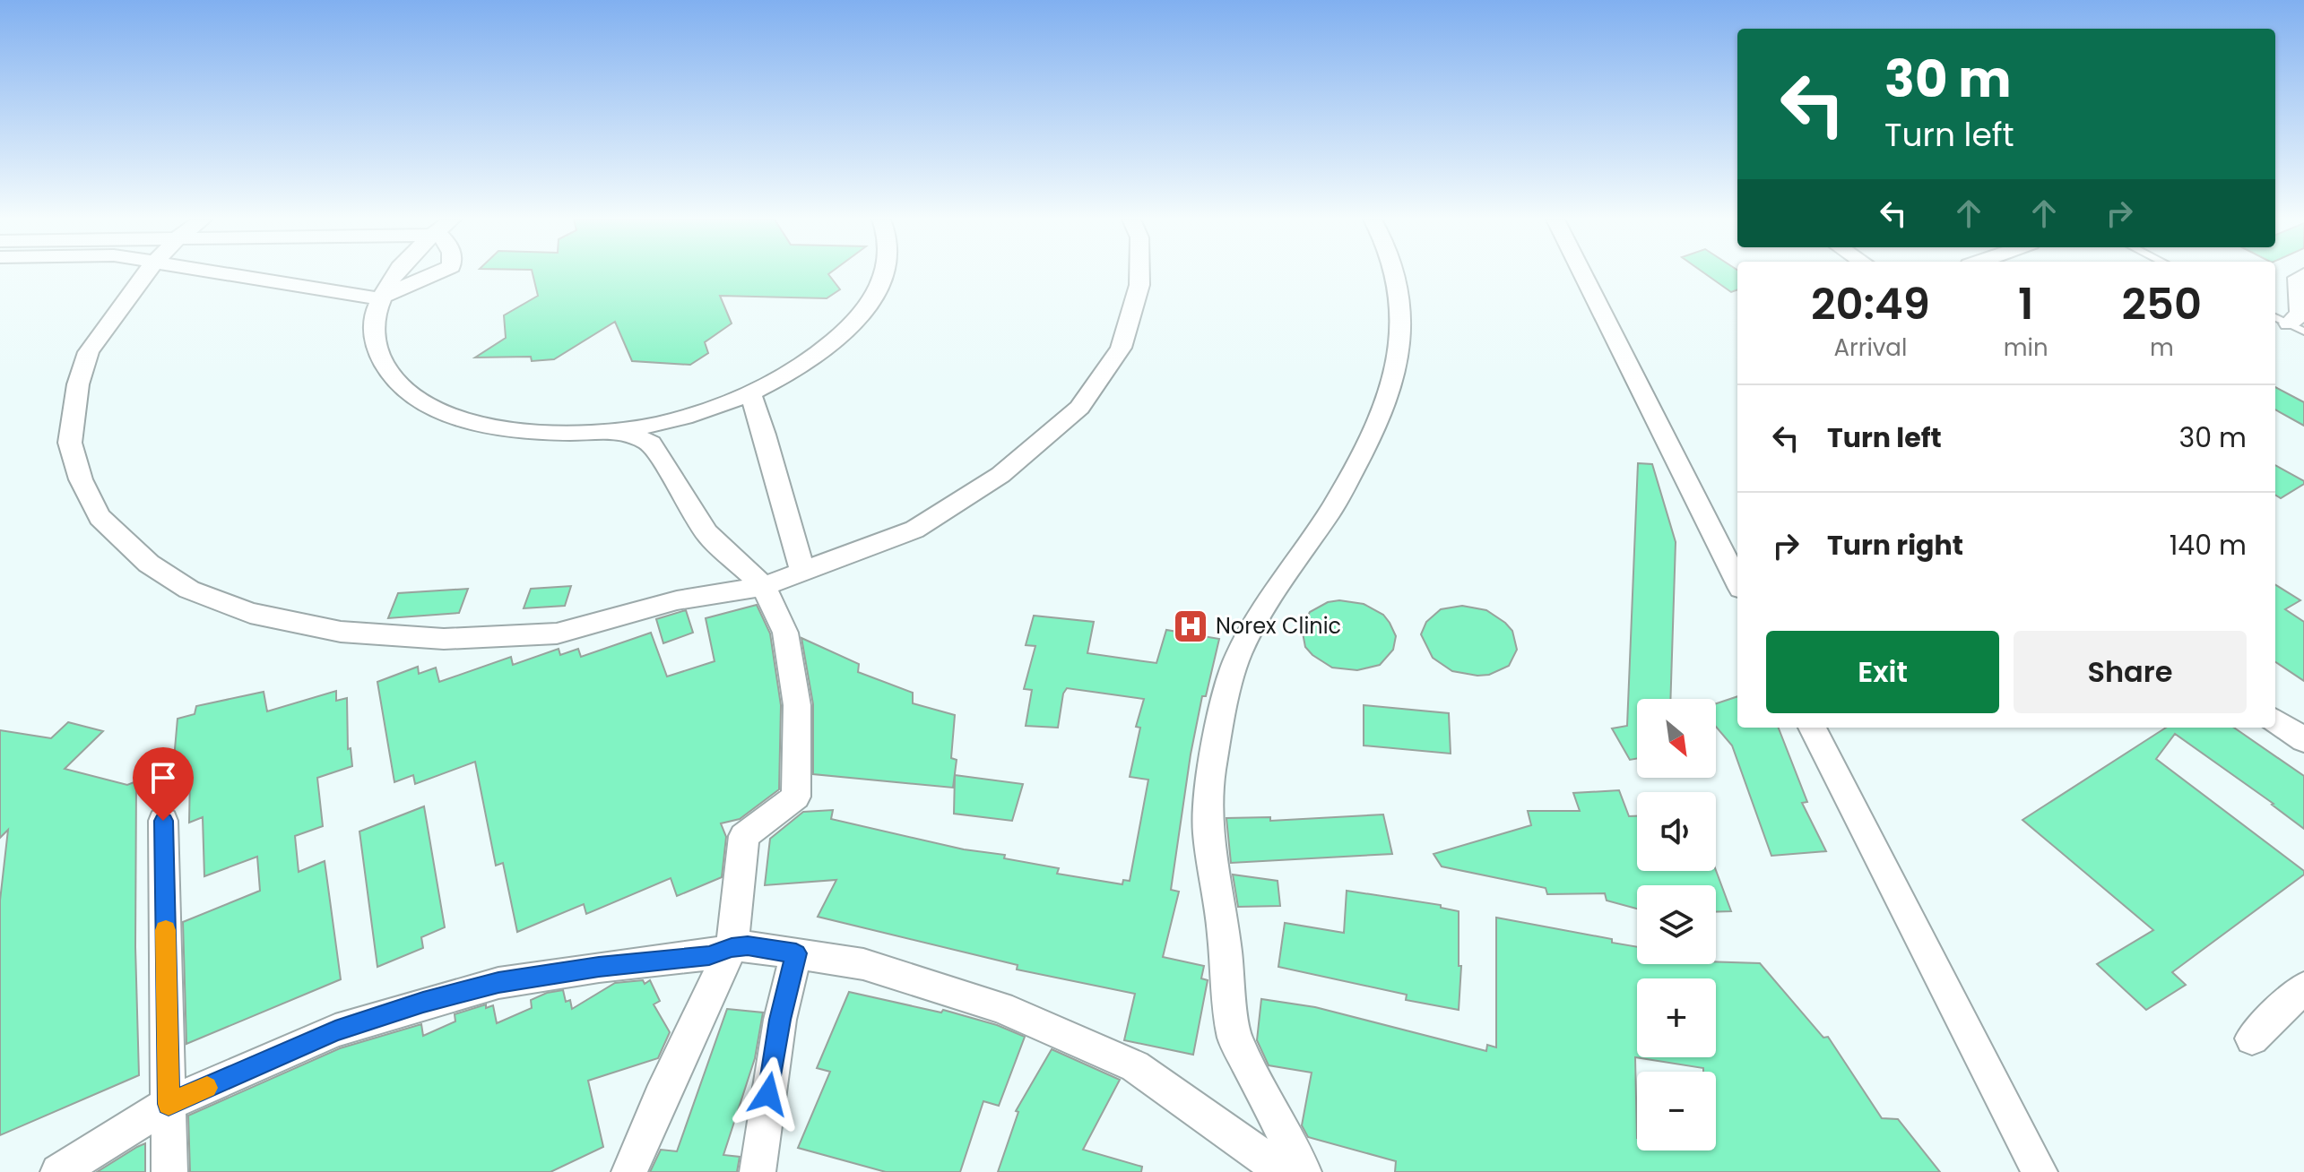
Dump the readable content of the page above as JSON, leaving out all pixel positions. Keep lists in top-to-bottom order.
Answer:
{
  "places": {
    "hospital": ["Norex Clinic"]
  },
  "north": "bottom right",
  "page": {
    "turn": ["30 m", "Turn left"],
    "eta": [
      "20:49",
      "Arrival",
      "1",
      "min",
      "250",
      "m"
    ],
    "list": [
      {
        "name": "Turn left",
        "value": "30 m"
      },
      {
        "name": "Turn right",
        "value": "140 m"
      }
    ],
    "buttons": ["Exit", "Share"],
    "map_buttons": ["+", "−"]
  }
}
